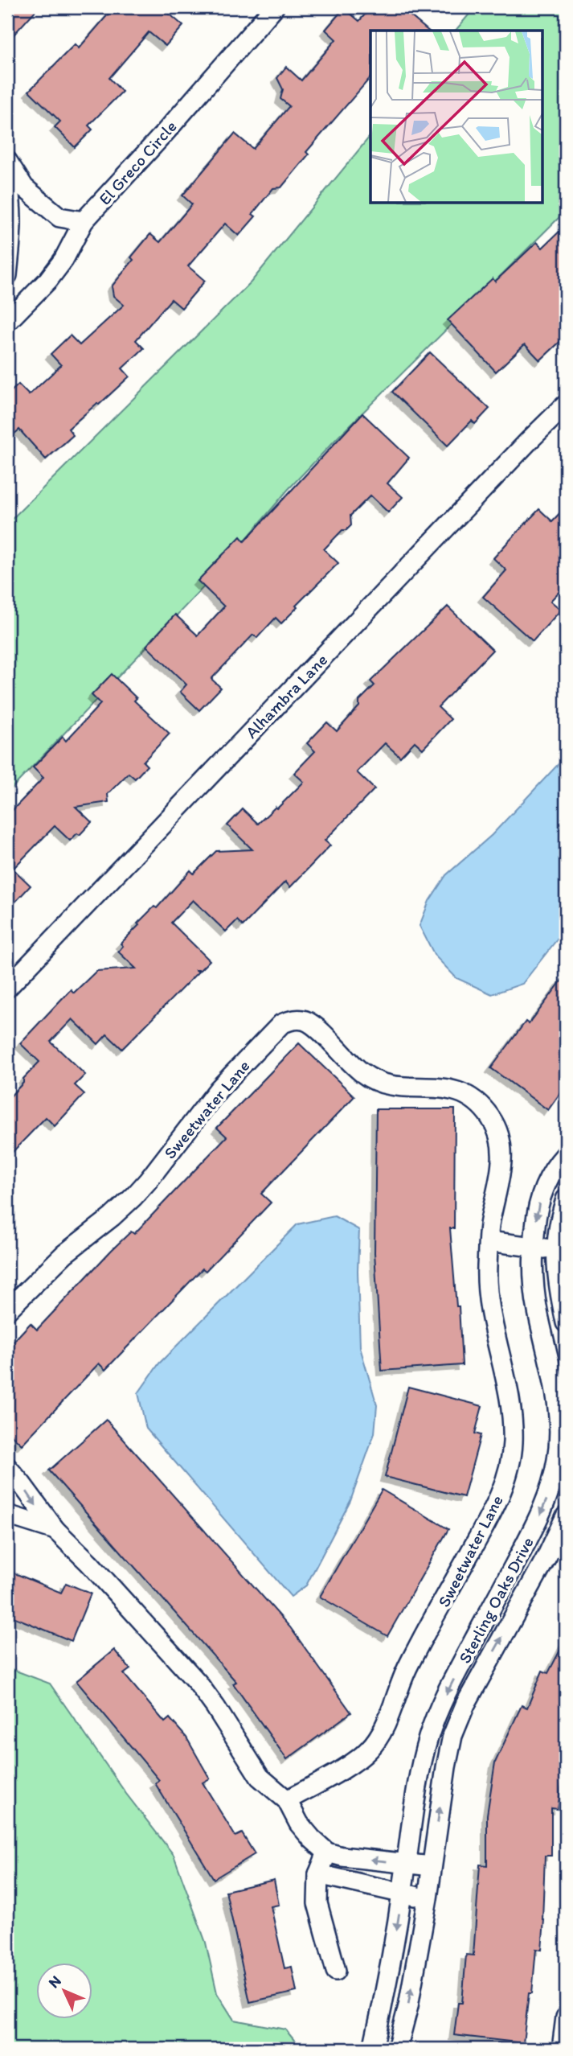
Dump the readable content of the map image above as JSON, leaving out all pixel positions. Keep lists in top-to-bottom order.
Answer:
{
  "streets": {
    "street": [
      "El Greco Circle",
      "Alhambra Lane",
      "Sweetwater Lane",
      "Sterling Oaks Drive"
    ]
  },
  "north": "top left"
}
